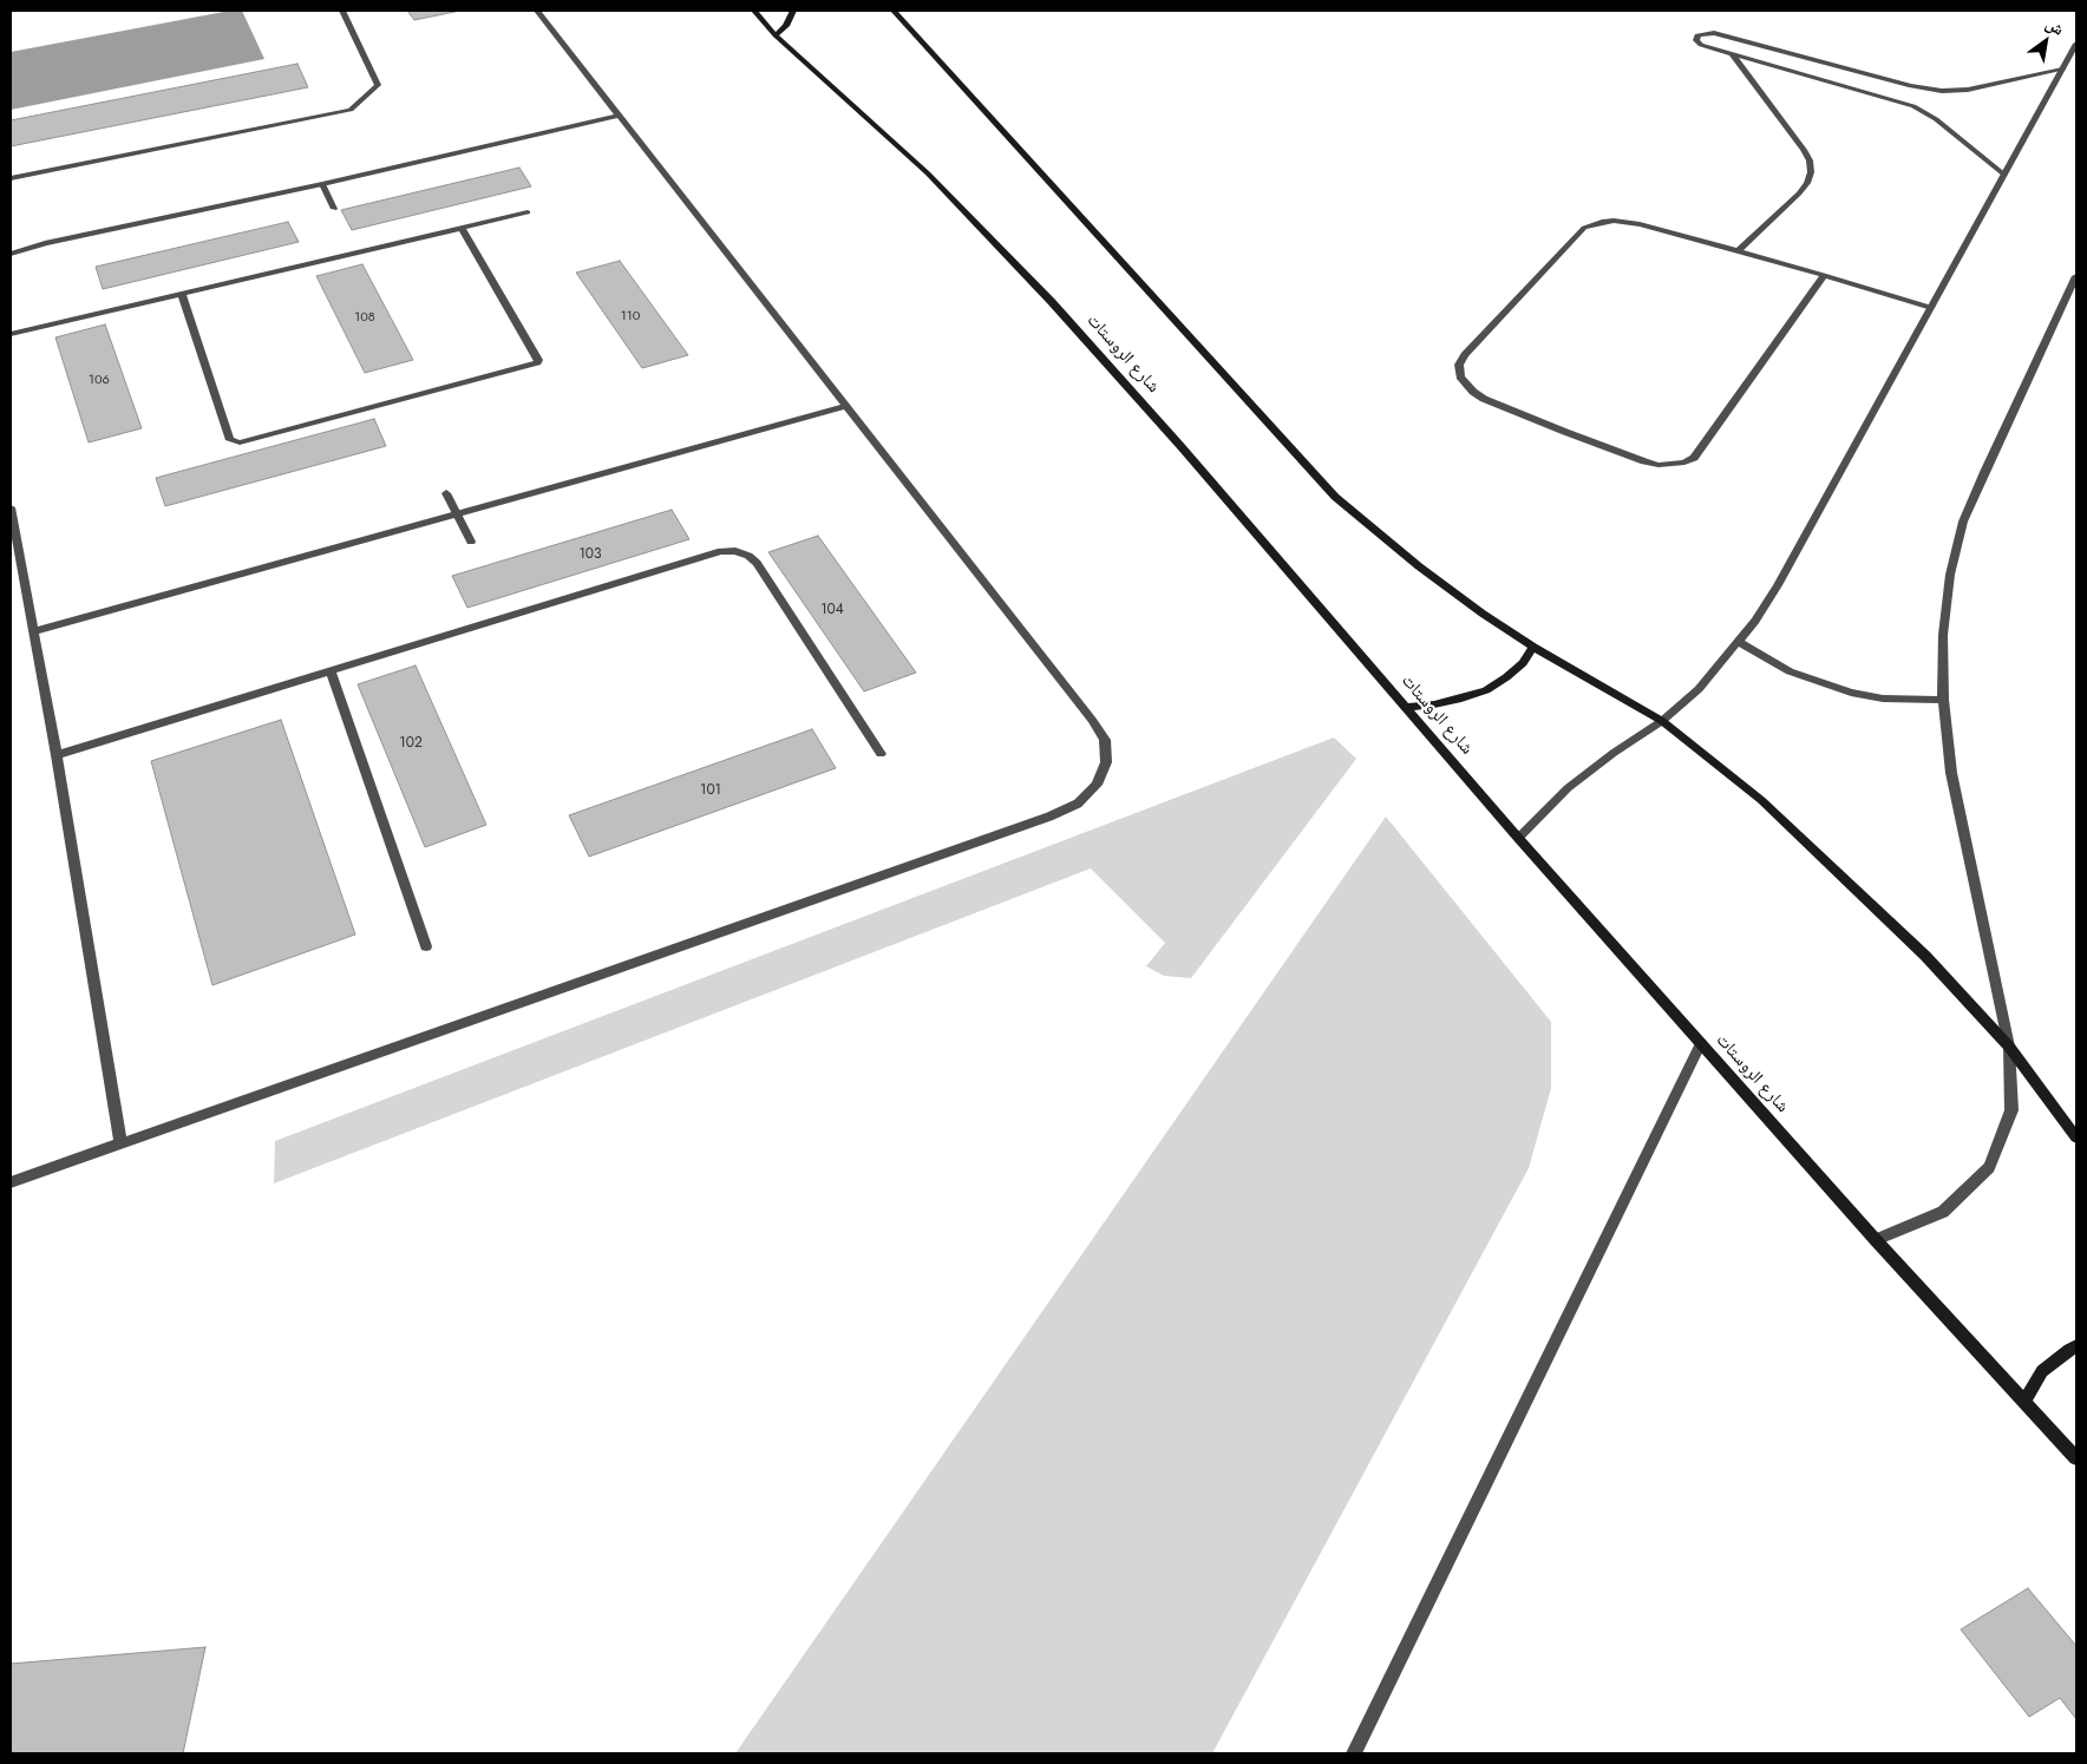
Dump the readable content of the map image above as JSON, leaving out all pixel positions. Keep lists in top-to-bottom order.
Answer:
{
  "streets": {
    "main road": ["شارع الروستات"]
  },
  "house_numbers": [
    "110",
    "108",
    "106",
    "103",
    "104",
    "102",
    "101"
  ],
  "north": "top right"
}
